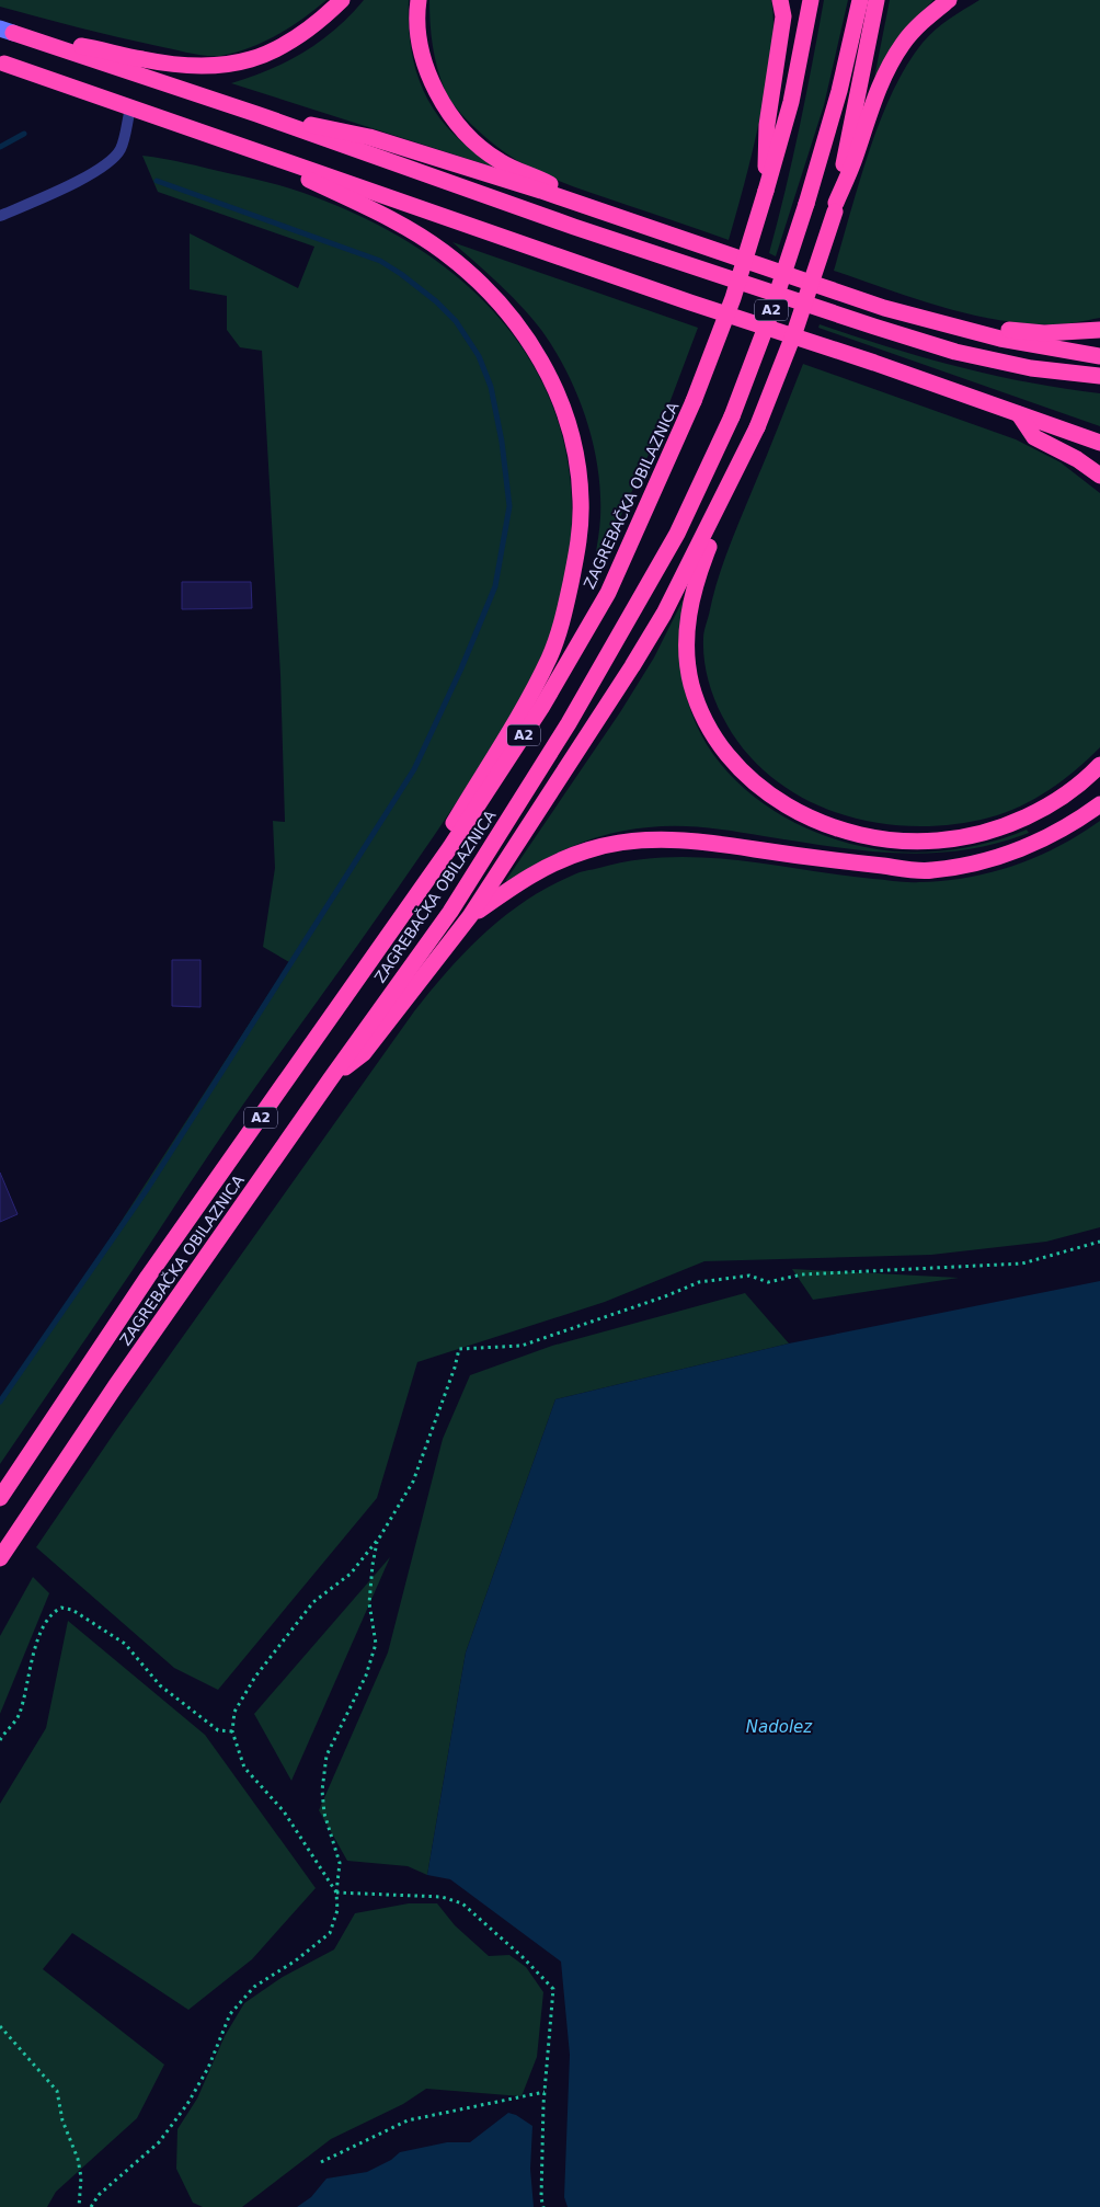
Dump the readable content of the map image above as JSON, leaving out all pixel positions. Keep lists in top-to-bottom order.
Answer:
{
  "streets": {
    "highway": ["A2", "ZAGREBAČKA OBILAZNICA"]
  },
  "water": ["Nadolez"]
}
